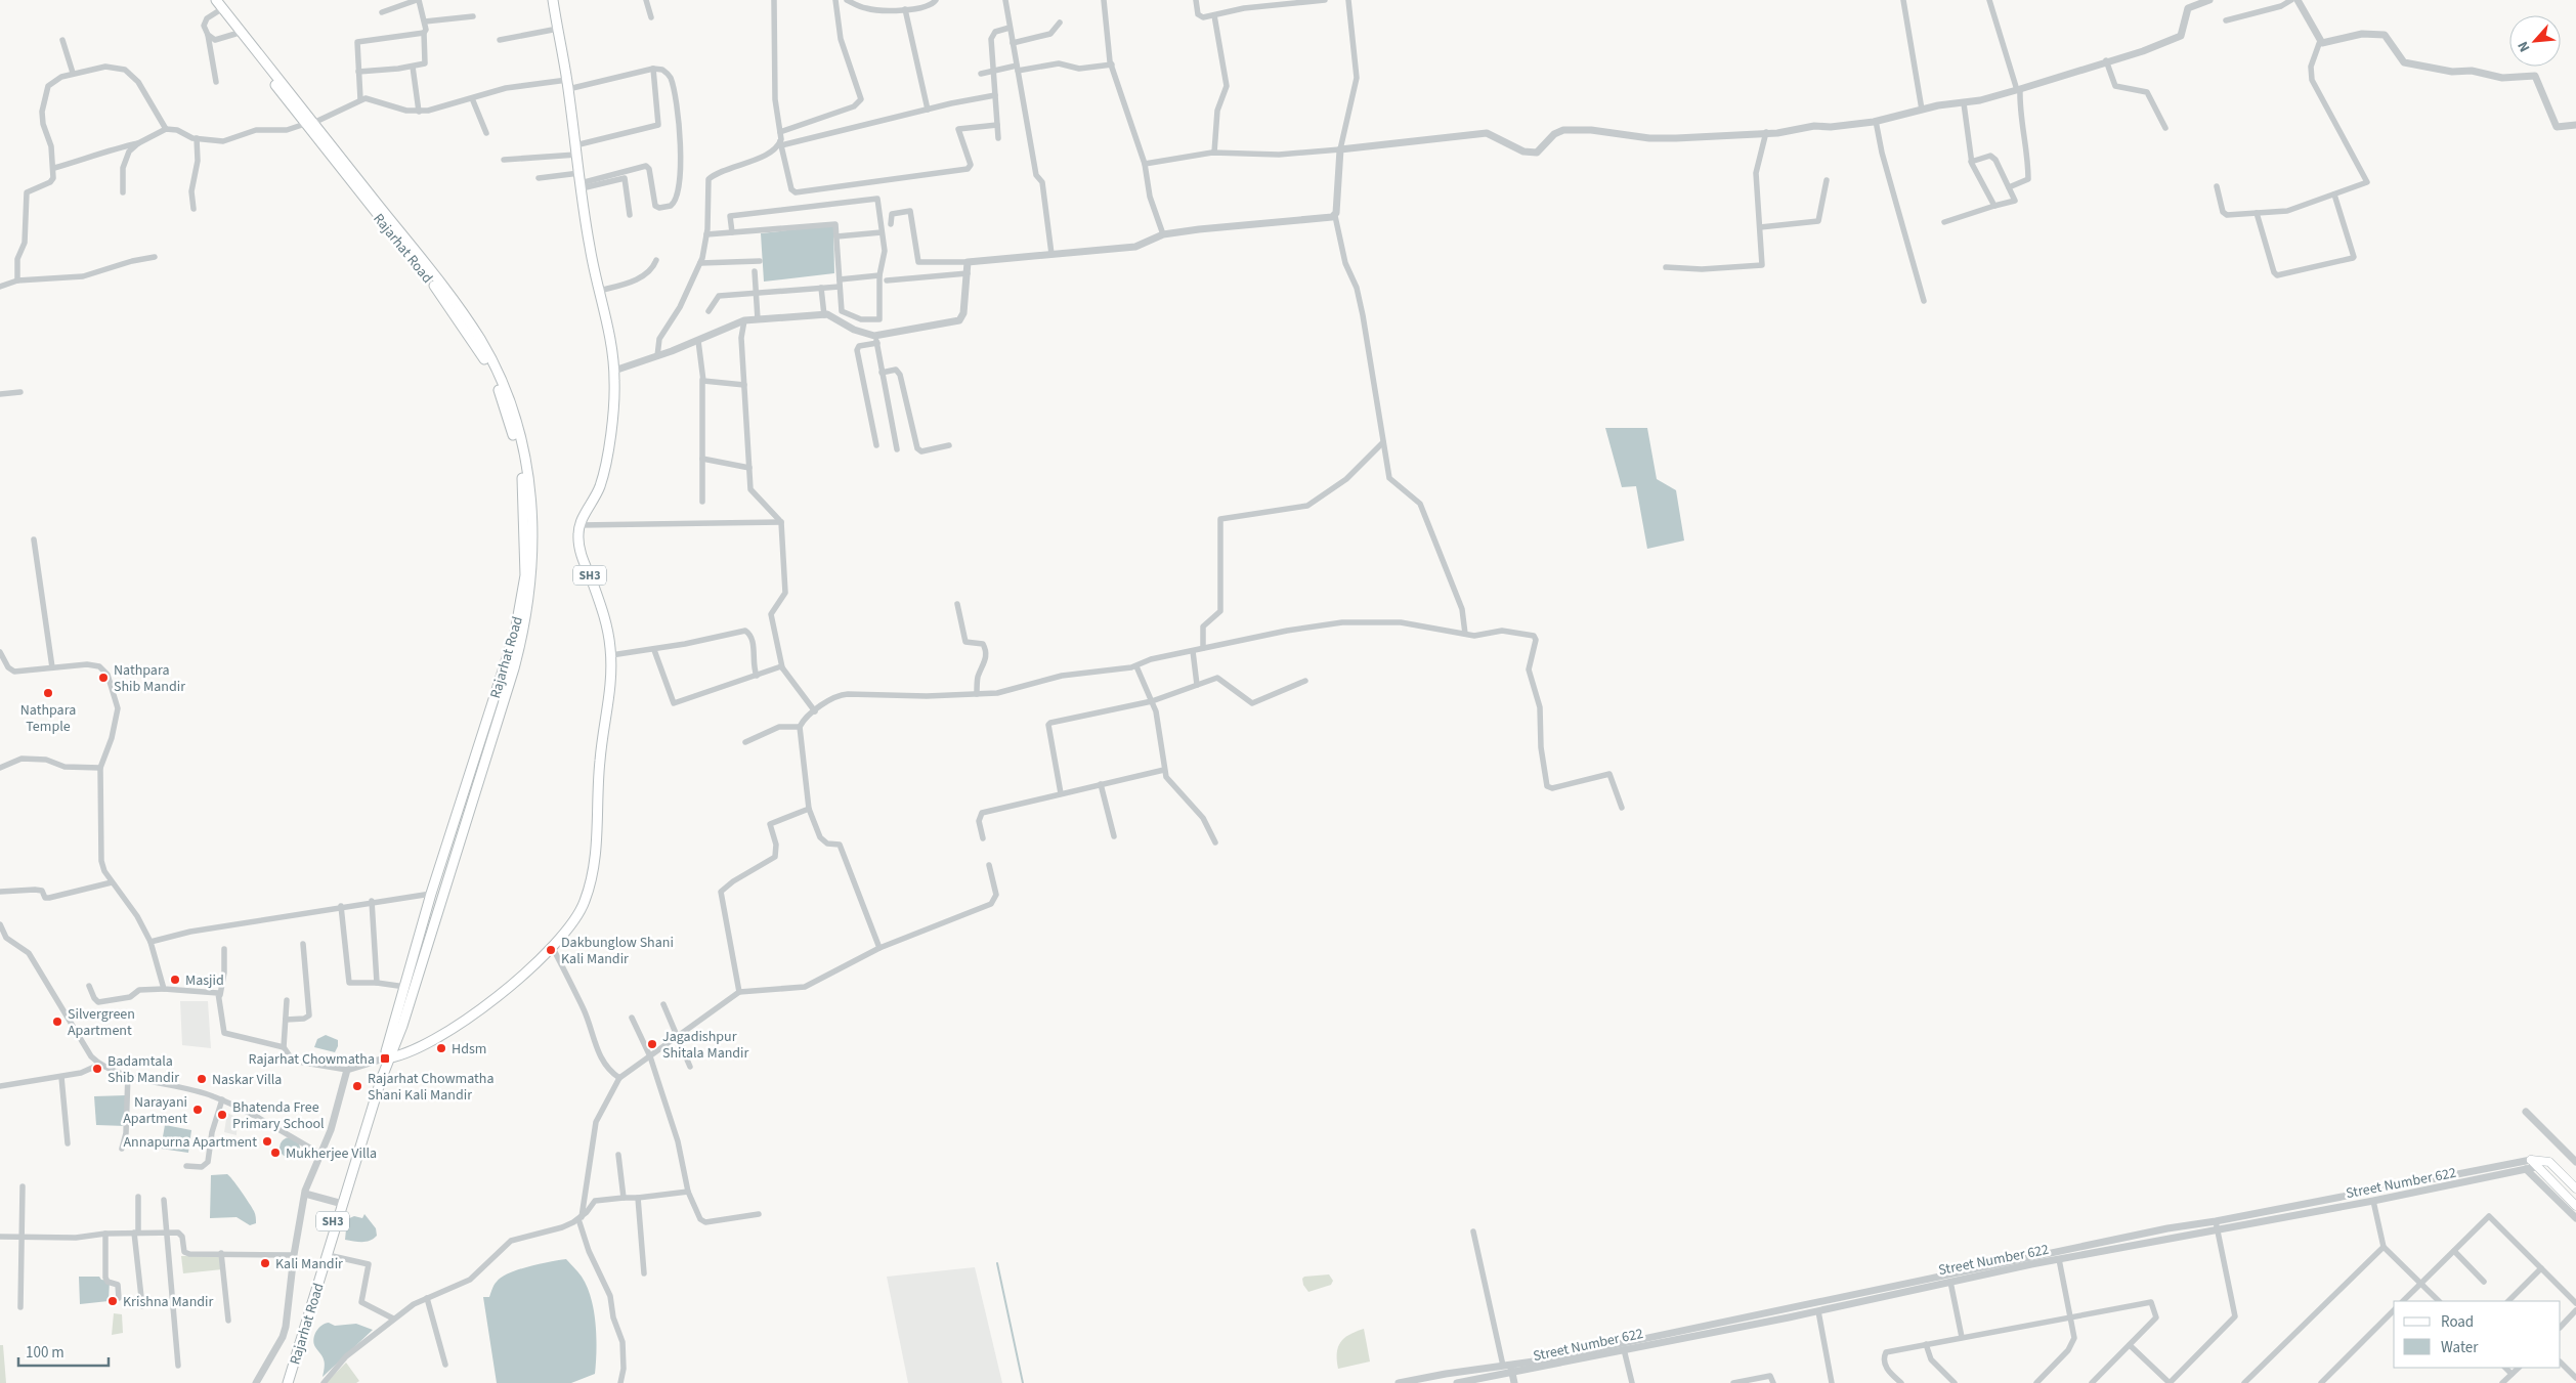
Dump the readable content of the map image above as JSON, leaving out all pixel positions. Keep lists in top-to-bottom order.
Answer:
{
  "streets": {
    "main road": ["Rajarhat Road", "SH3"],
    "street": ["Street Number 622"]
  },
  "crossings": [
    ["Rajarhat Road", "SH3"]
  ],
  "places": {
    "other": [
      "Nathpara Shib Mandir",
      "Nathpara Temple",
      "Dakbunglow Shani Kali Mandir",
      "Masjid",
      "Silvergreen Apartment",
      "Jagadishpur Shitala Mandir",
      "Hdsm",
      "Badamtala Shib Mandir",
      "Naskar Villa",
      "Rajarhat Chowmatha Shani Kali Mandir",
      "Narayani Apartment",
      "Bhatenda Free Primary School",
      "Annapurna Apartment",
      "Mukherjee Villa",
      "Kali Mandir",
      "Krishna Mandir"
    ],
    "transit": ["Rajarhat Chowmatha"]
  },
  "legend": ["Road", "Water"],
  "scale_bar": "100 m",
  "north": "bottom left"
}
